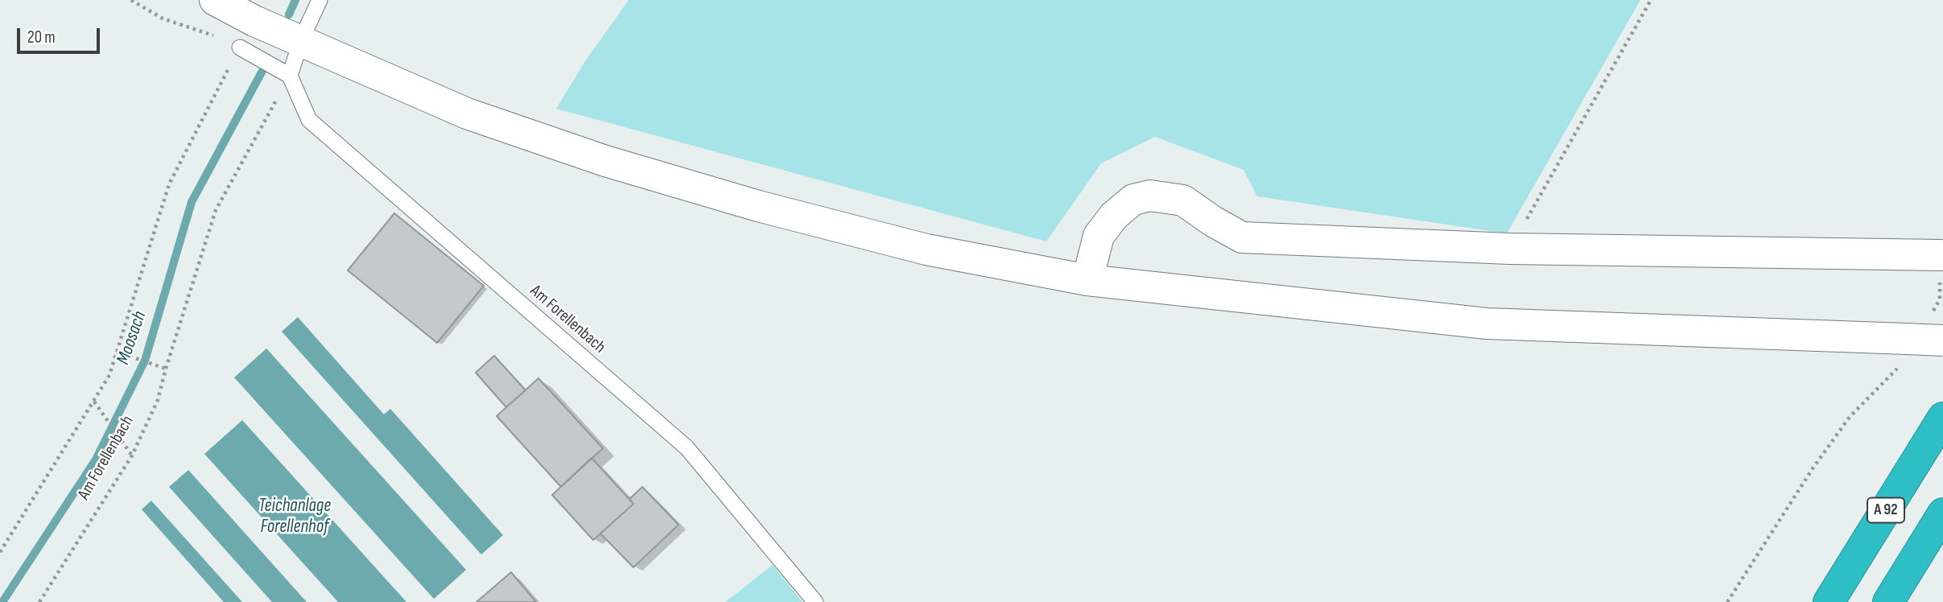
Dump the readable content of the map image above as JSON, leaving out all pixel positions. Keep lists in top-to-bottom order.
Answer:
{
  "streets": {
    "highway": ["A 92"],
    "lane": ["Am Forellenbach"]
  },
  "water": ["Moosach", "Teichanlage Forellenhof"],
  "scale_bar": "20 m"
}
